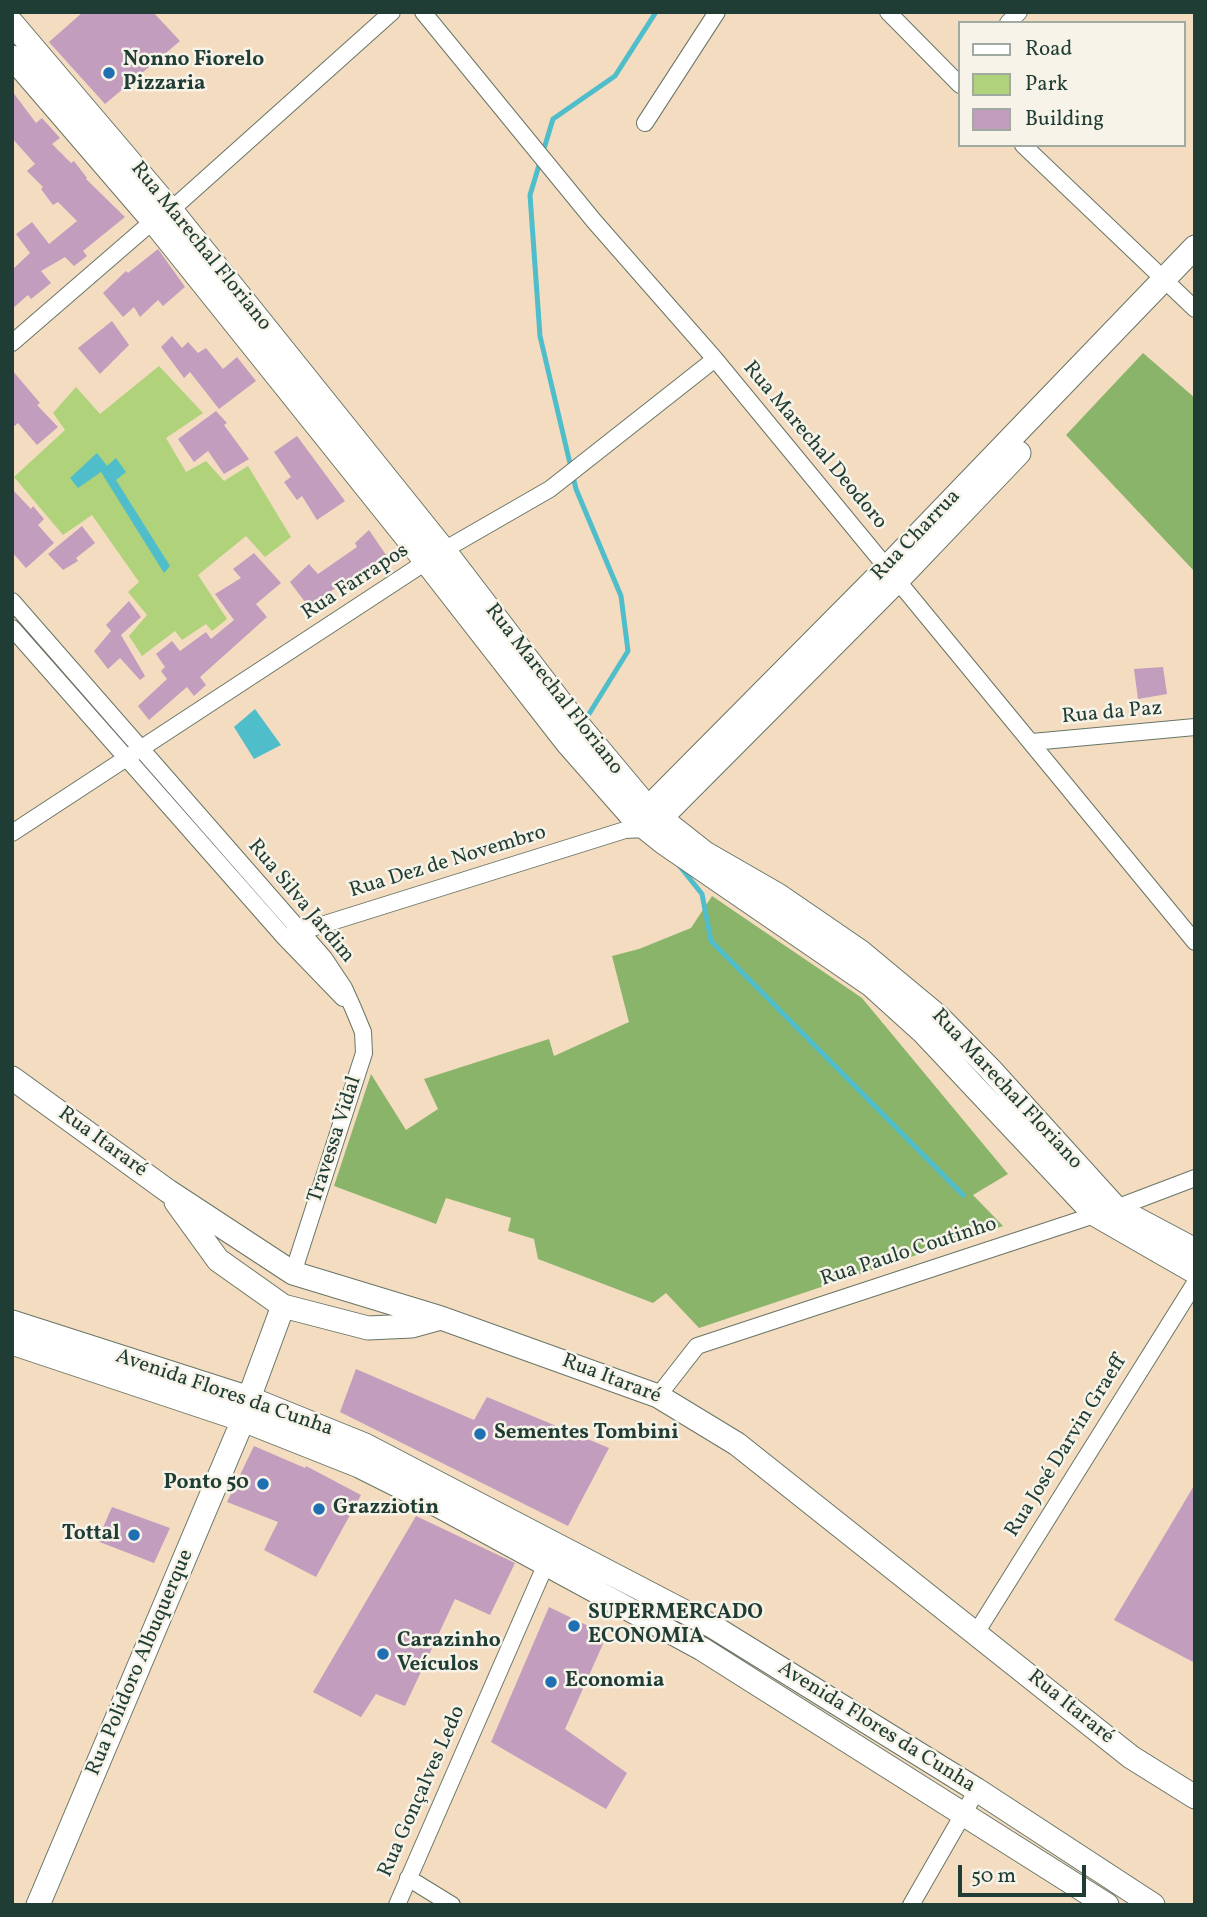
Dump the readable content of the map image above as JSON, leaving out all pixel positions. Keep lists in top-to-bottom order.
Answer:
{
  "streets": {
    "street": [
      "Rua Marechal Floriano",
      "Rua Marechal Deodoro",
      "Rua Charrua",
      "Rua Farrapos",
      "Rua da Paz",
      "Rua Dez de Novembro",
      "Rua Silva Jardim",
      "Travessa Vidal",
      "Rua Itararé",
      "Rua Paulo Coutinho",
      "Avenida Flores da Cunha",
      "Rua José Darvin Graeff",
      "Rua Polidoro Albuquerque",
      "Rua Gonçalves Ledo"
    ]
  },
  "crossings": [
    ["Rua Marechal Floriano", "Rua Charrua"],
    ["Rua Marechal Floriano", "Rua Farrapos"],
    ["Rua Marechal Floriano", "Rua Dez de Novembro"],
    ["Rua Marechal Floriano", "Rua Paulo Coutinho"],
    ["Rua Marechal Deodoro", "Rua Charrua"],
    ["Rua Marechal Deodoro", "Rua Farrapos"],
    ["Rua Marechal Deodoro", "Rua da Paz"],
    ["Rua Charrua", "Rua Dez de Novembro"],
    ["Rua Farrapos", "Rua Silva Jardim"],
    ["Rua Dez de Novembro", "Rua Silva Jardim"],
    ["Rua Silva Jardim", "Travessa Vidal"],
    ["Travessa Vidal", "Rua Itararé"],
    ["Rua Itararé", "Rua Paulo Coutinho"],
    ["Rua Itararé", "Rua José Darvin Graeff"],
    ["Avenida Flores da Cunha", "Rua Polidoro Albuquerque"],
    ["Avenida Flores da Cunha", "Rua Gonçalves Ledo"]
  ],
  "places": [
    "Nonno Fiorelo Pizzaria",
    "Sementes Tombini",
    "Ponto 50",
    "Grazziotin",
    "Tottal",
    "SUPERMERCADO ECONOMIA",
    "Carazinho Veículos",
    "Economia"
  ],
  "legend": ["Road", "Park", "Building"],
  "scale_bar": "50 m"
}
